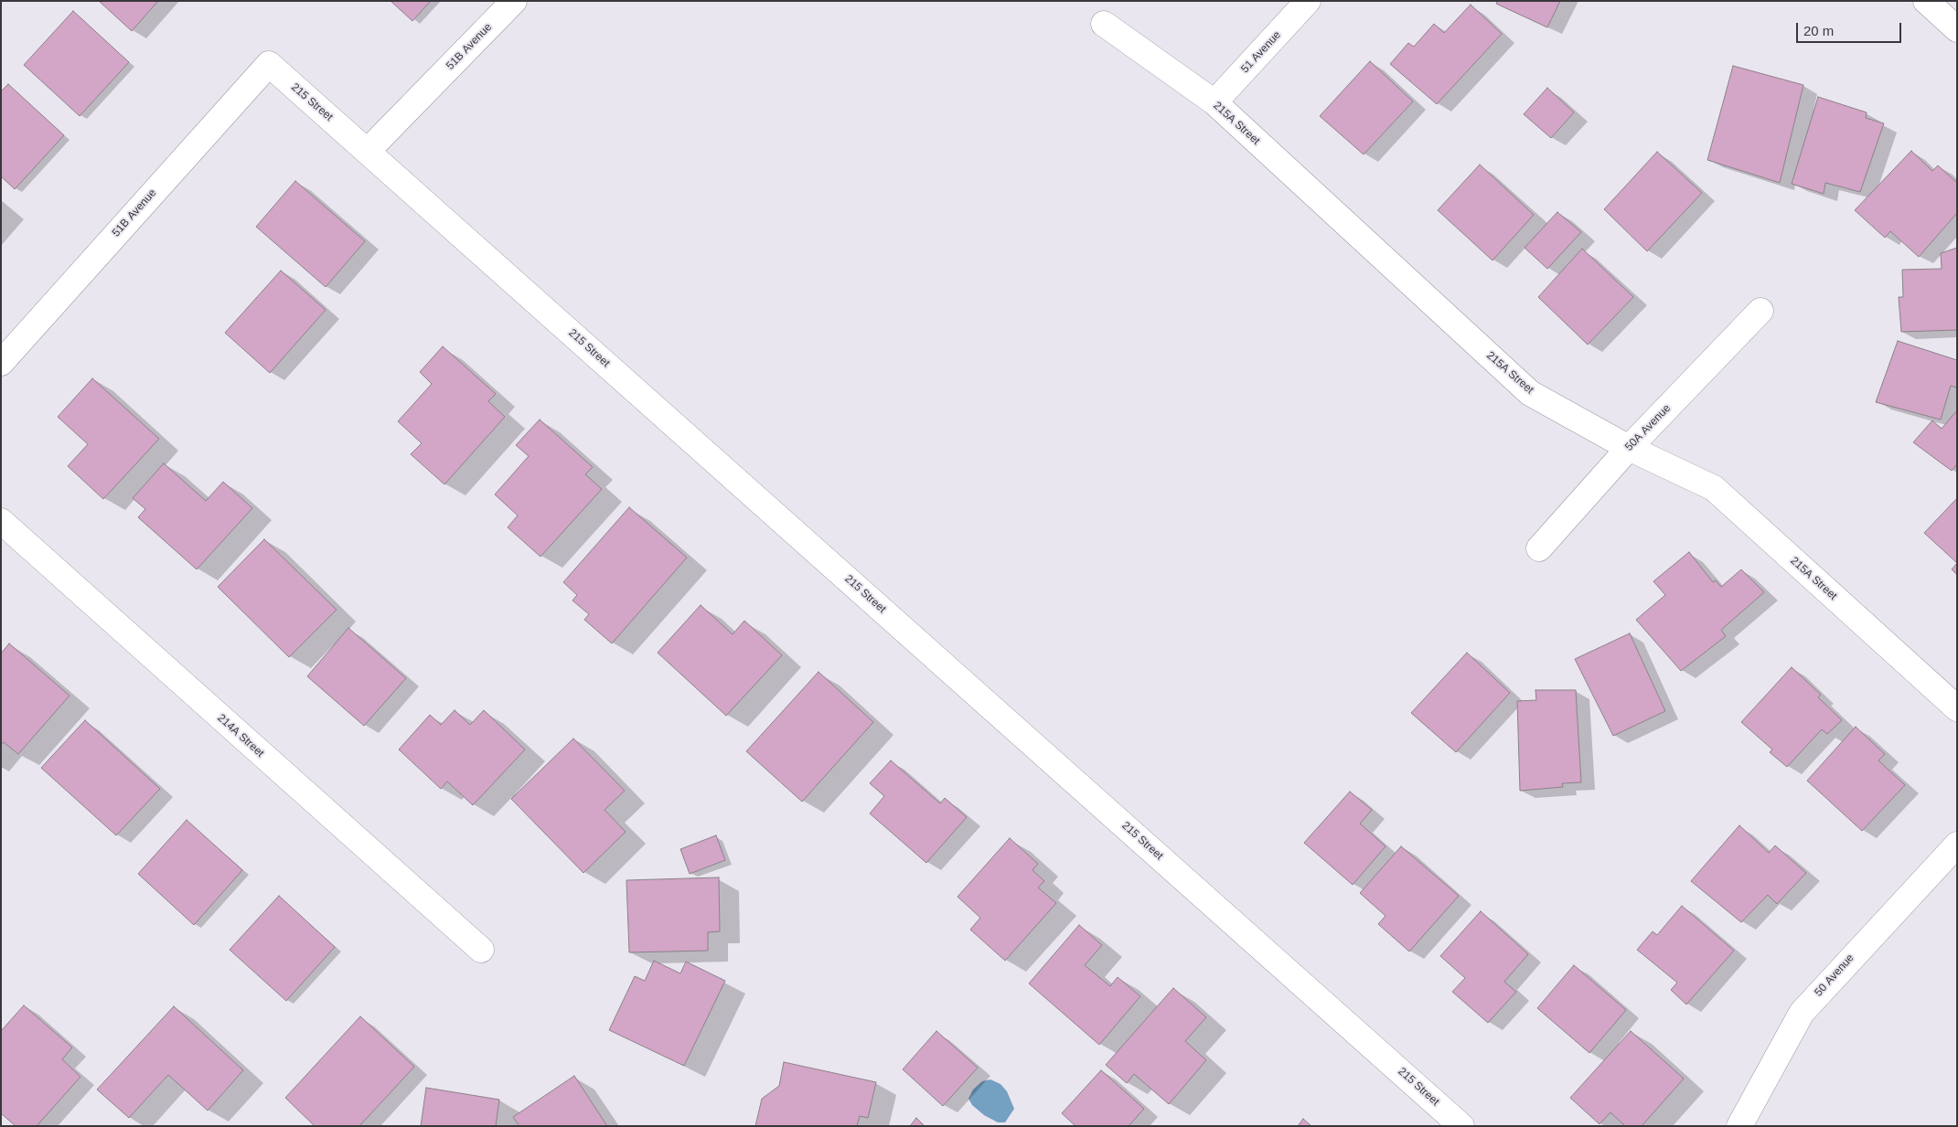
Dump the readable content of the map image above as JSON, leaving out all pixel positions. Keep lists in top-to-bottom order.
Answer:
{
  "streets": {
    "street": [
      "51B Avenue",
      "51 Avenue",
      "215 Street",
      "215A Street",
      "50A Avenue",
      "214A Street",
      "50 Avenue"
    ]
  },
  "crossings": [
    ["51B Avenue", "215 Street"],
    ["51 Avenue", "215A Street"],
    ["215A Street", "50A Avenue"]
  ],
  "scale_bar": "20 m"
}
